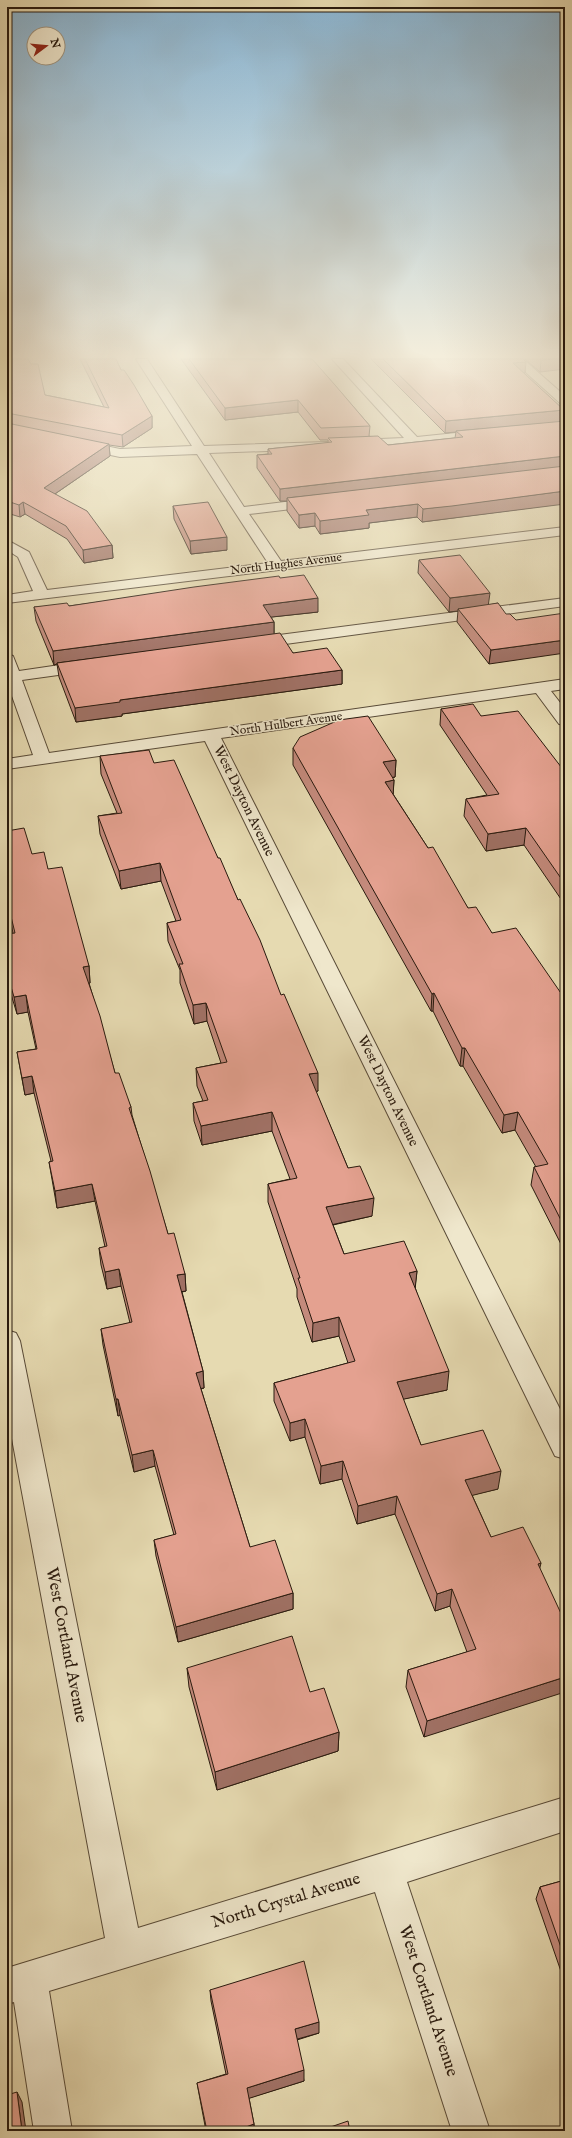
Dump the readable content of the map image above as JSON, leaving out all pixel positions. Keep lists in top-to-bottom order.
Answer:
{
  "streets": {
    "street": [
      "North Hughes Avenue",
      "North Hulbert Avenue",
      "West Dayton Avenue",
      "West Cortland Avenue",
      "North Crystal Avenue"
    ]
  },
  "crossings": [
    ["North Hulbert Avenue", "West Dayton Avenue"],
    ["West Cortland Avenue", "North Crystal Avenue"]
  ],
  "north": "right"
}
